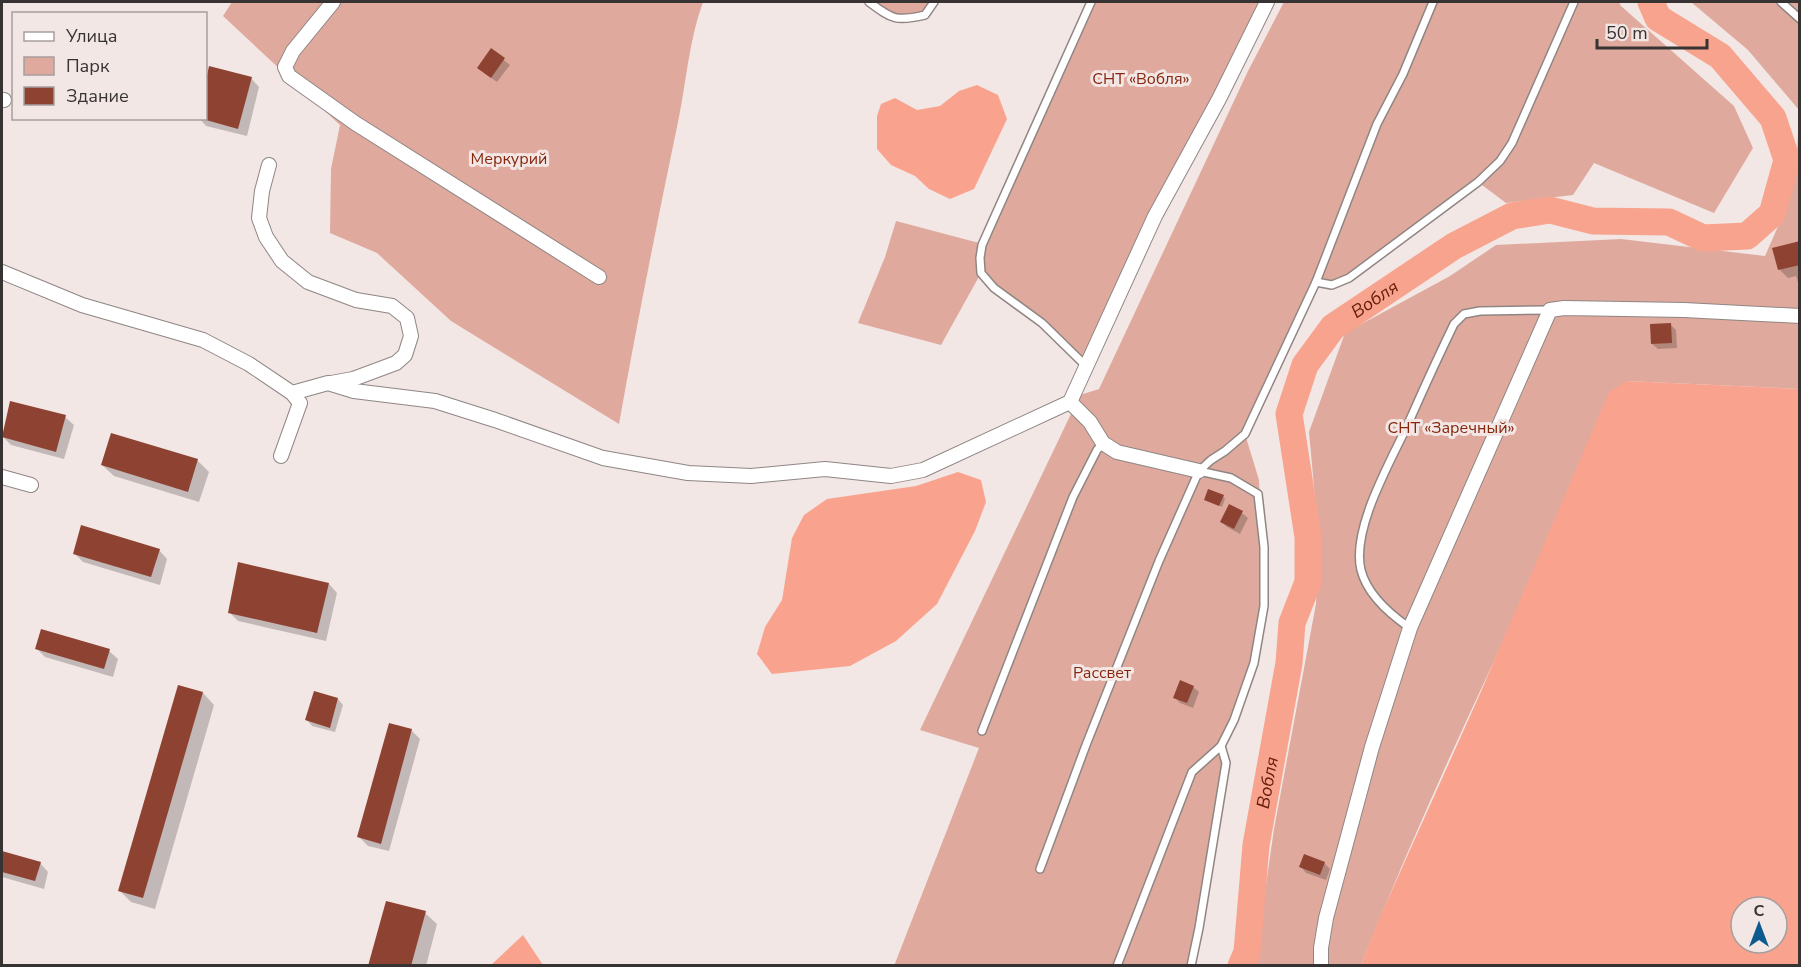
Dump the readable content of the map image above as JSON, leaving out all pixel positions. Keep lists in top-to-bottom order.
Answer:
{
  "water": ["Вобля"],
  "parks": [
    "СНТ «Вобля»",
    "Меркурий",
    "СНТ «Заречный»",
    "Рассвет"
  ],
  "legend": ["Улица", "Парк", "Здание"],
  "scale_bar": "50 m",
  "north": "top"
}
